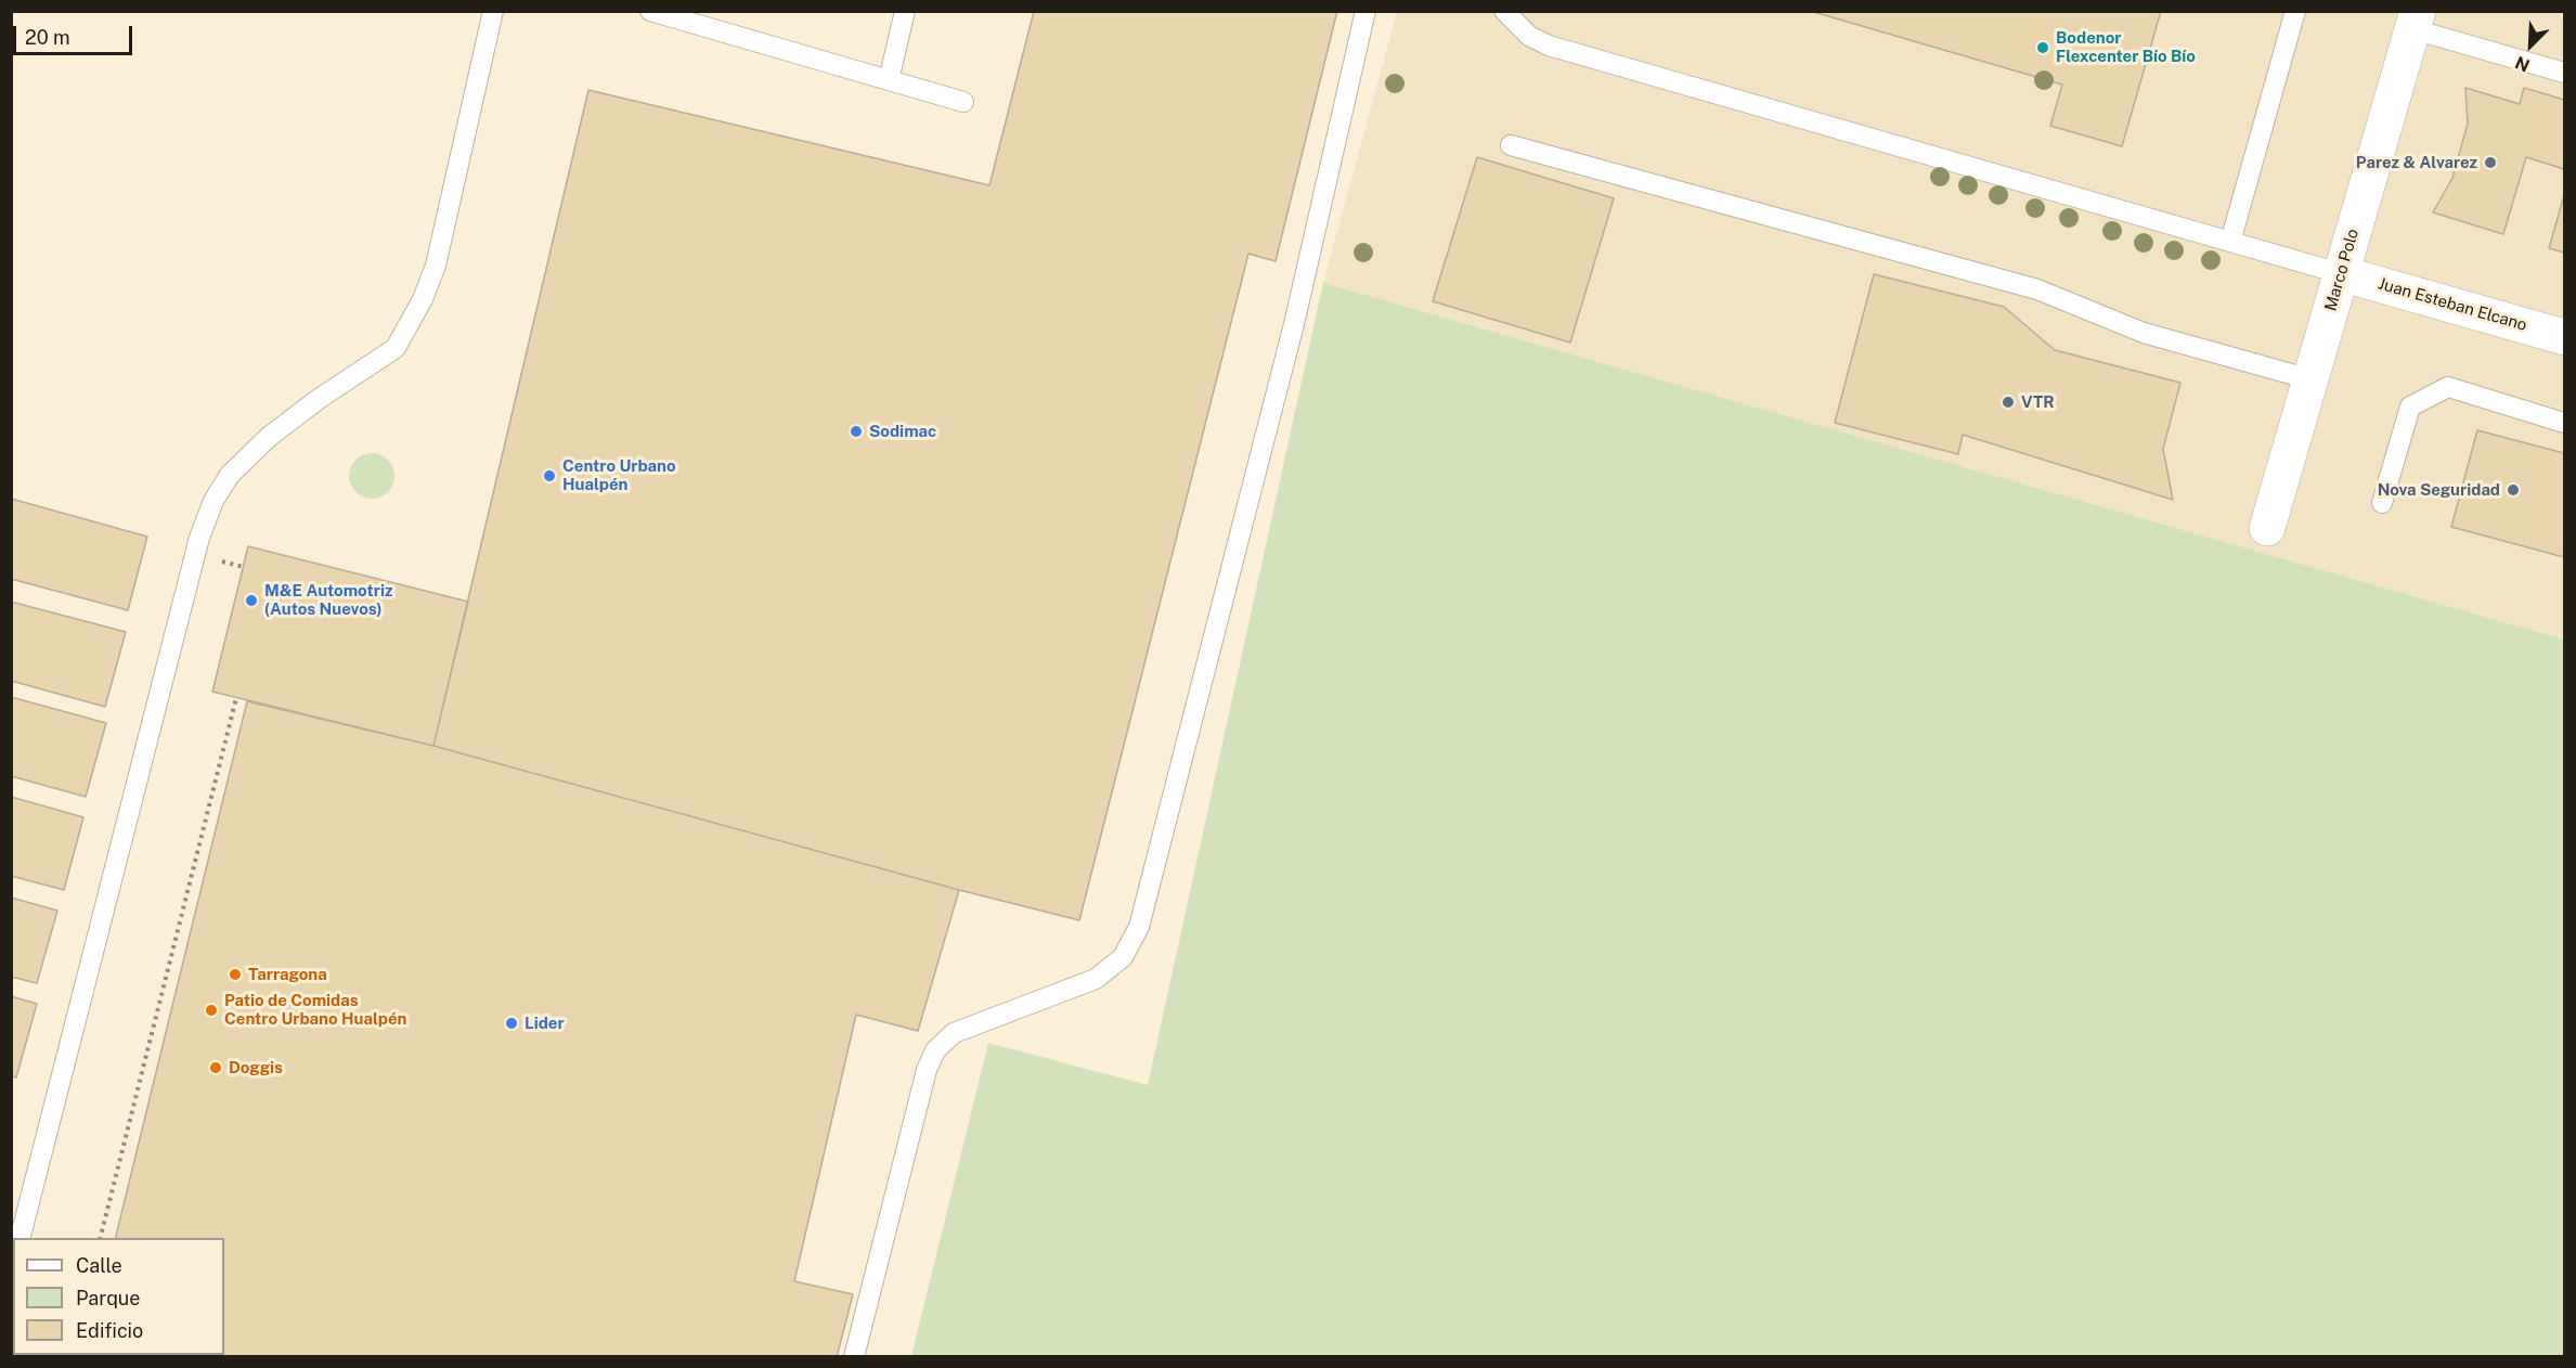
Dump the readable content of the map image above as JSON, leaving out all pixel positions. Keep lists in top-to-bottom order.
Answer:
{
  "streets": {
    "street": ["Marco Polo", "Juan Esteban Elcano"]
  },
  "crossings": [
    ["Marco Polo", "Juan Esteban Elcano"]
  ],
  "places": [
    "Bodenor Flexcenter Bío Bío",
    "Parez & Alvarez",
    "VTR",
    "Sodimac",
    "Centro Urbano Hualpén",
    "Nova Seguridad",
    "M&E Automotriz (Autos Nuevos)",
    "Tarragona",
    "Patio de Comidas Centro Urbano Hualpén",
    "Lider",
    "Doggis"
  ],
  "legend": ["Calle", "Parque", "Edificio"],
  "scale_bar": "20 m",
  "north": "bottom left"
}
